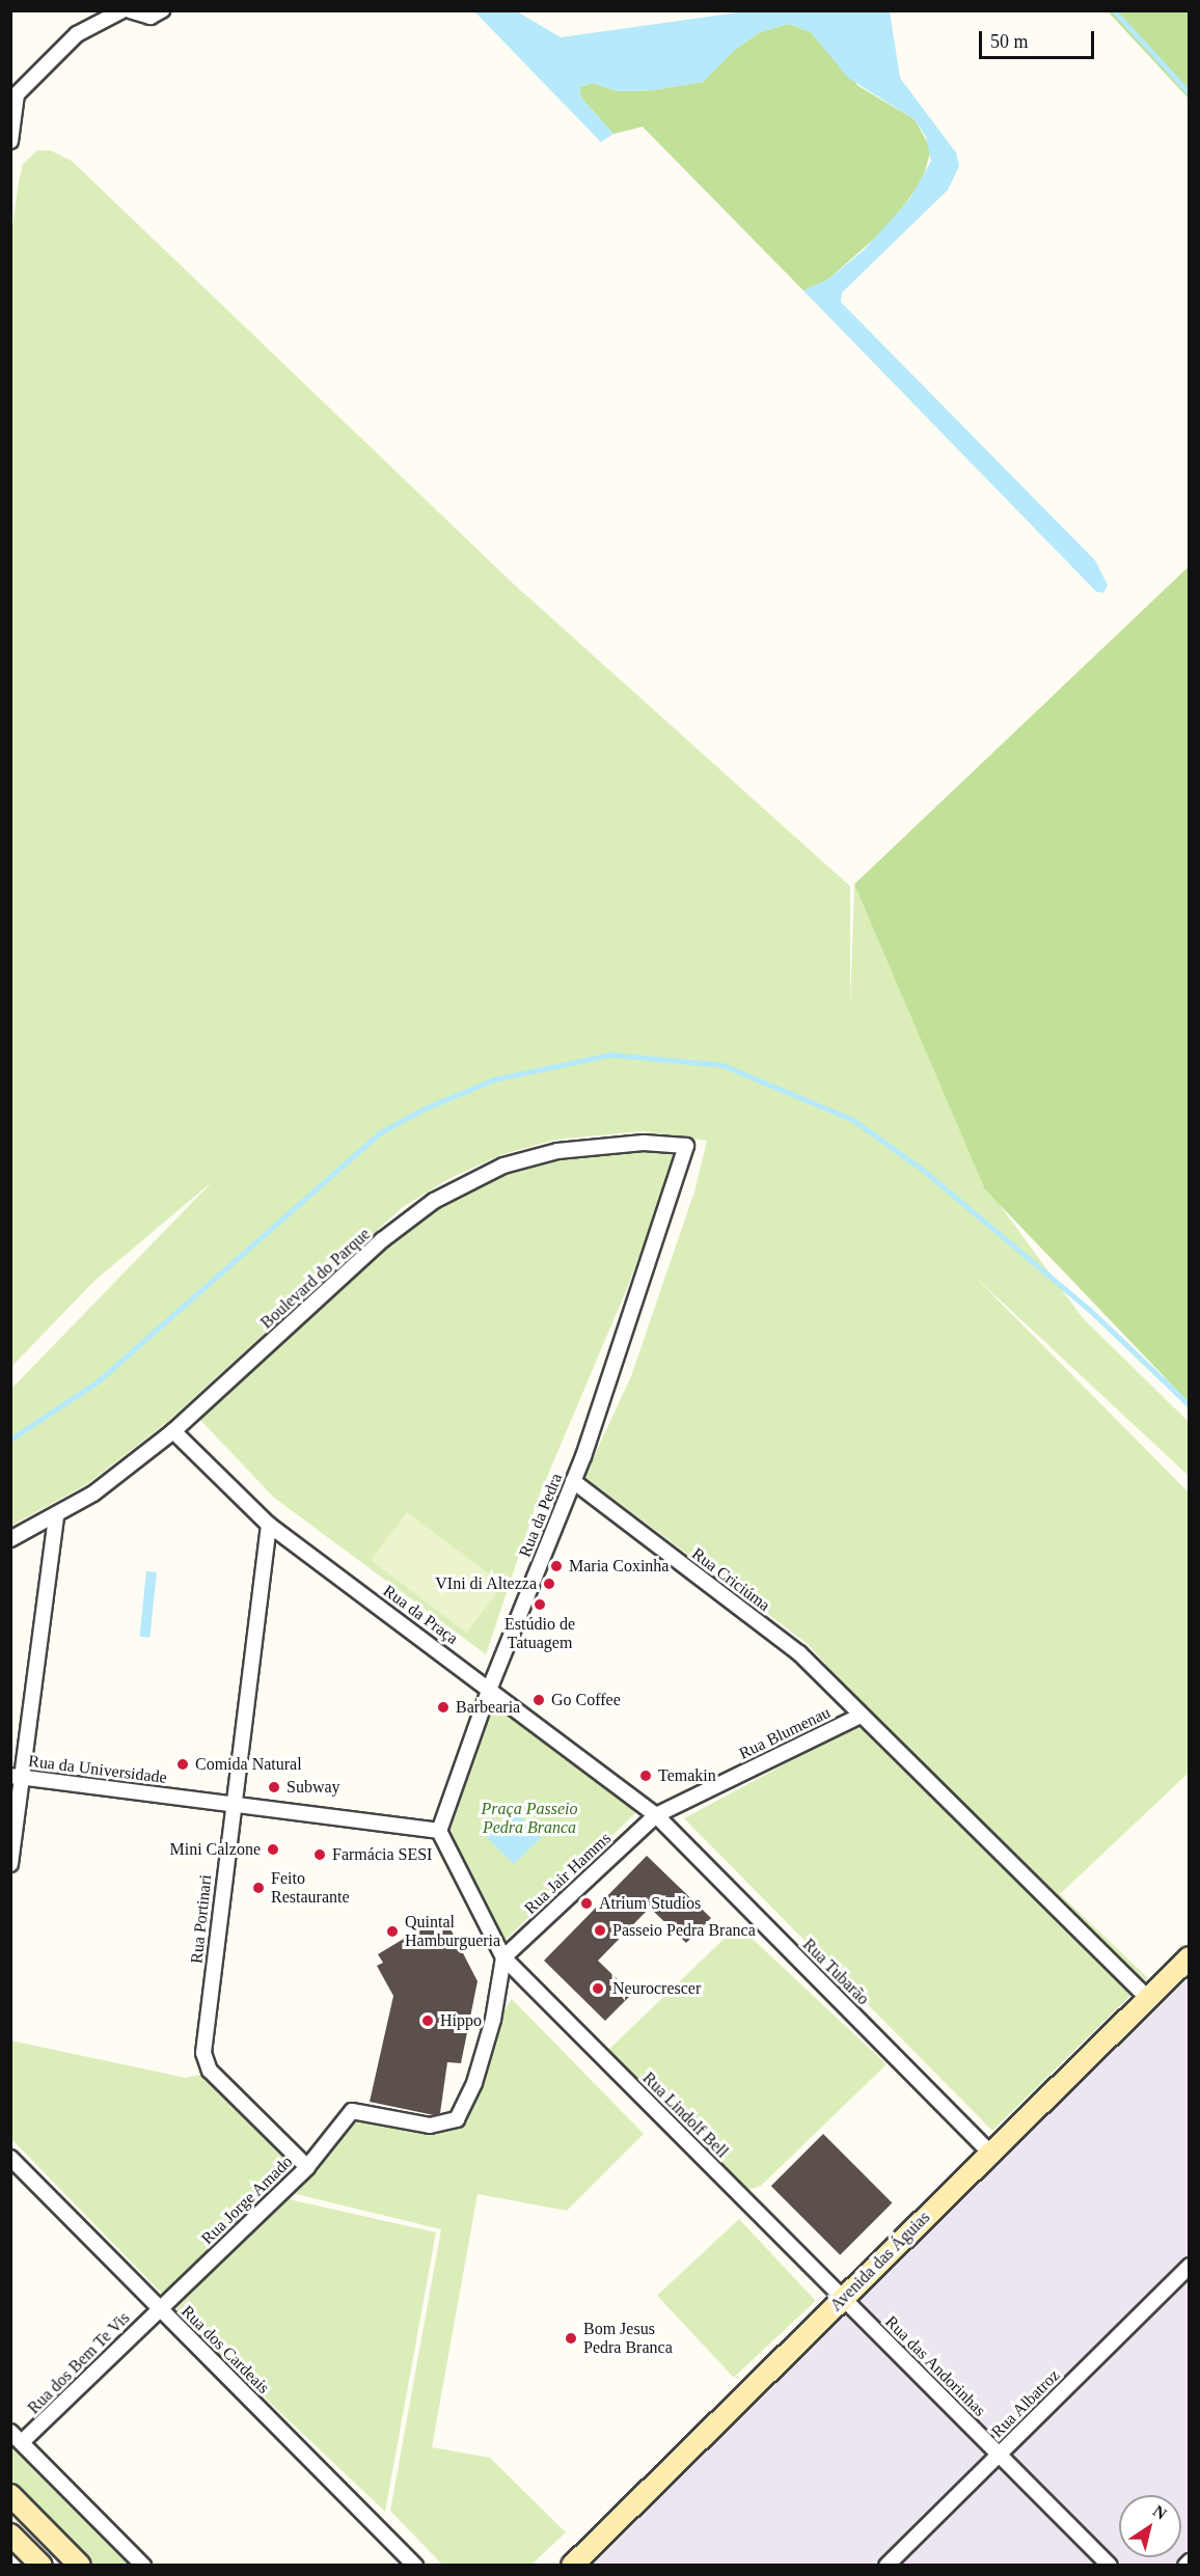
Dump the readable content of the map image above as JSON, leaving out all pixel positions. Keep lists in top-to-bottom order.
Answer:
{
  "streets": {
    "street": [
      "Boulevard do Parque",
      "Rua da Pedra",
      "Rua Criciúma",
      "Rua da Praça",
      "Rua Blumenau",
      "Rua da Universidade",
      "Rua Jair Hamms",
      "Rua Portinari",
      "Rua Tubarão",
      "Rua Lindolf Bell",
      "Rua Jorge Amado",
      "Avenida das Águias",
      "Rua dos Cardeais",
      "Rua dos Bem Te Vis",
      "Rua das Andorinhas",
      "Rua Albatroz"
    ]
  },
  "crossings": [
    ["Boulevard do Parque", "Rua da Pedra"],
    ["Boulevard do Parque", "Rua da Praça"],
    ["Rua da Pedra", "Rua Criciúma"],
    ["Rua da Pedra", "Rua da Praça"],
    ["Rua da Pedra", "Rua da Universidade"],
    ["Rua Criciúma", "Rua Blumenau"],
    ["Rua Criciúma", "Avenida das Águias"],
    ["Rua da Praça", "Rua Blumenau"],
    ["Rua da Praça", "Rua Jair Hamms"],
    ["Rua da Praça", "Rua Portinari"],
    ["Rua da Praça", "Rua Tubarão"],
    ["Rua Blumenau", "Rua Jair Hamms"],
    ["Rua Blumenau", "Rua Tubarão"],
    ["Rua da Universidade", "Rua Portinari"],
    ["Rua Jair Hamms", "Rua Tubarão"],
    ["Rua Jair Hamms", "Rua Lindolf Bell"],
    ["Rua Jair Hamms", "Rua Jorge Amado"],
    ["Rua Portinari", "Rua Jorge Amado"],
    ["Rua Tubarão", "Avenida das Águias"],
    ["Rua Lindolf Bell", "Rua Jorge Amado"],
    ["Rua Lindolf Bell", "Avenida das Águias"],
    ["Rua Lindolf Bell", "Rua das Andorinhas"],
    ["Rua Jorge Amado", "Rua dos Cardeais"],
    ["Rua Jorge Amado", "Rua dos Bem Te Vis"],
    ["Avenida das Águias", "Rua das Andorinhas"],
    ["Rua dos Cardeais", "Rua dos Bem Te Vis"],
    ["Rua das Andorinhas", "Rua Albatroz"]
  ],
  "parks": ["Praça Passeio Pedra Branca"],
  "places": [
    "Maria Coxinha",
    "VIni di Altezza",
    "Estúdio de Tatuagem",
    "Go Coffee",
    "Barbearia",
    "Comida Natural",
    "Temakin",
    "Subway",
    "Mini Calzone",
    "Farmácia SESI",
    "Feito Restaurante",
    "Atrium Studios",
    "Passeio Pedra Branca",
    "Quintal Hamburgueria",
    "Neurocrescer",
    "Hippo",
    "Bom Jesus Pedra Branca"
  ],
  "scale_bar": "50 m",
  "north": "top right"
}
